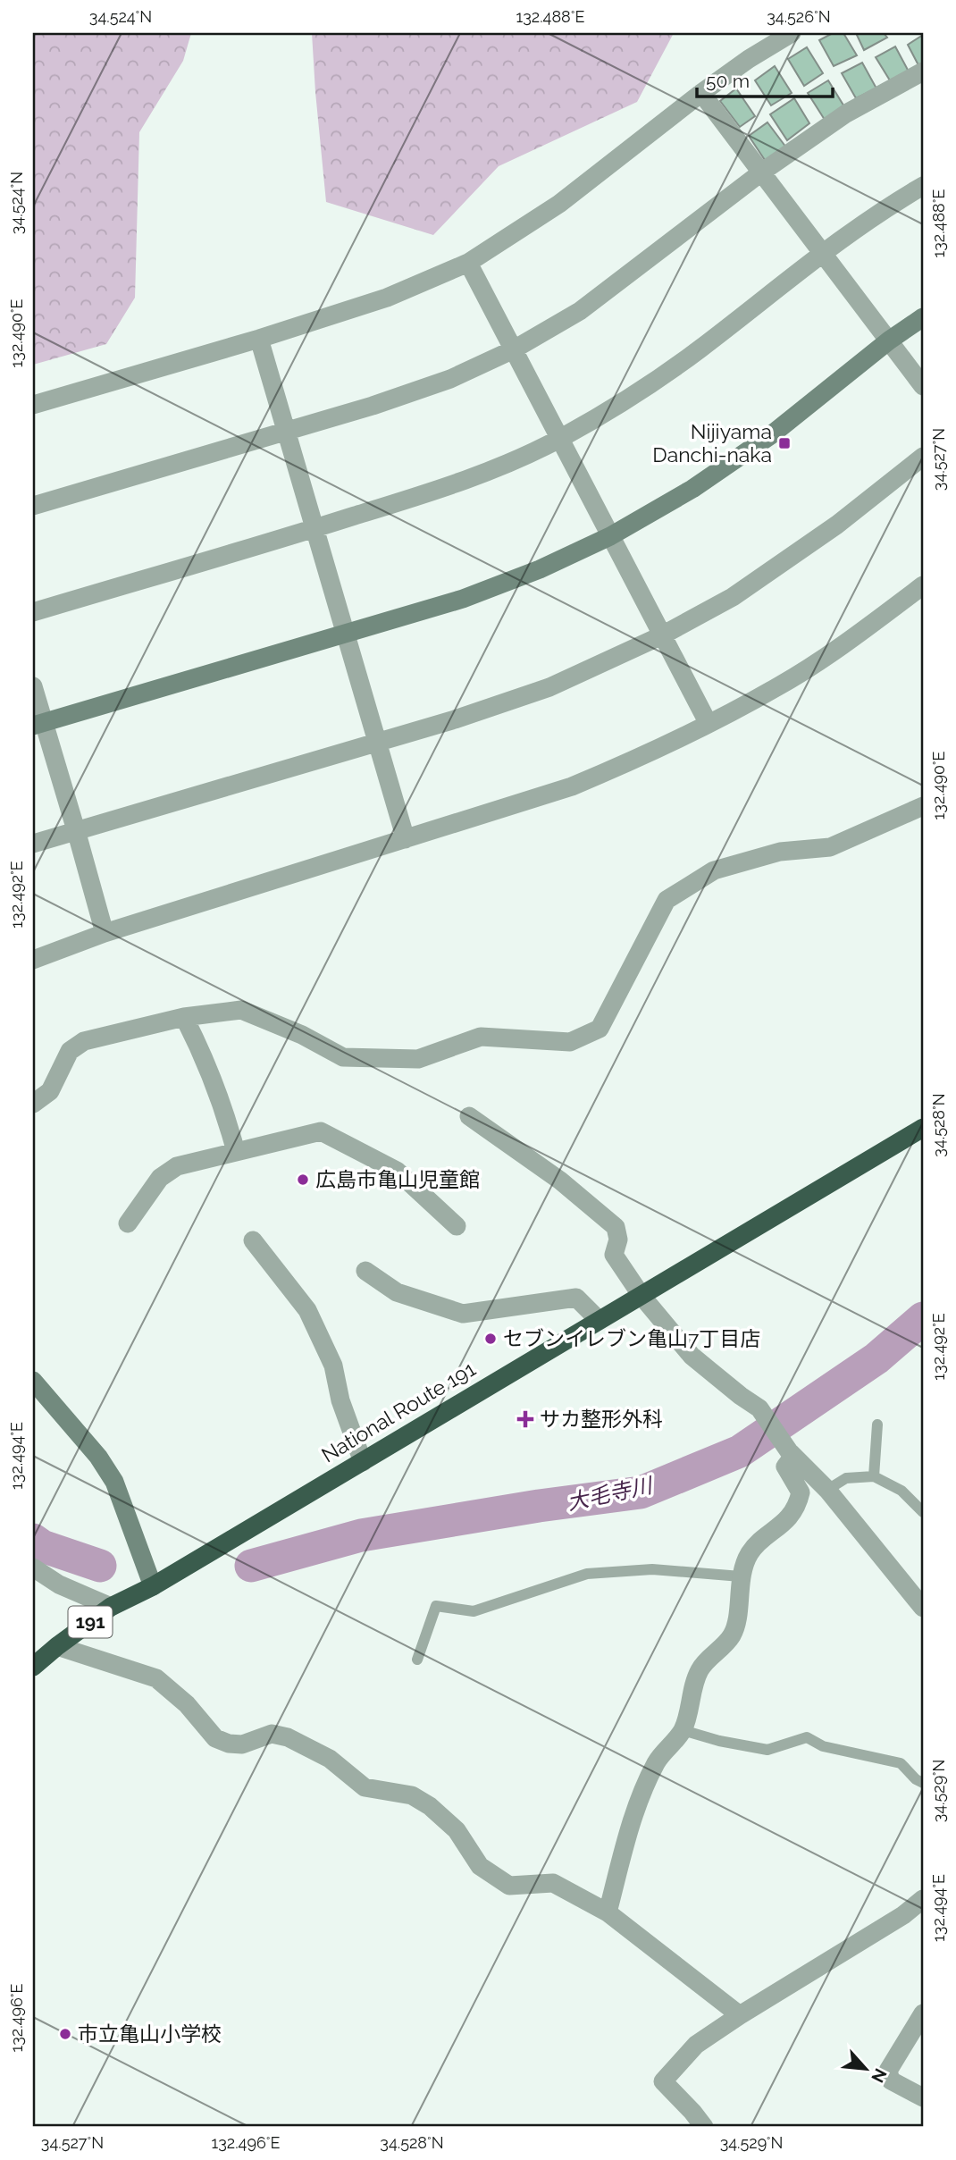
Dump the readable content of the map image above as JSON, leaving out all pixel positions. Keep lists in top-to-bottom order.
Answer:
{
  "streets": {
    "highway": ["National Route 191", "191"]
  },
  "water": ["大毛寺川"],
  "places": {
    "transit": ["Nijiyama Danchi-naka"],
    "other": ["広島市亀山児童館", "セブンイレブン亀山7丁目店", "市立亀山小学校"],
    "health": ["サカ整形外科"]
  },
  "scale_bar": "50 m",
  "north": "bottom right",
  "coordinates": [
    "34.524°N",
    "132.488°E",
    "34.526°N",
    "132.490°E",
    "34.527°N",
    "132.492°E",
    "34.528°N",
    "132.494°E",
    "34.529°N",
    "132.496°E"
  ]
}
